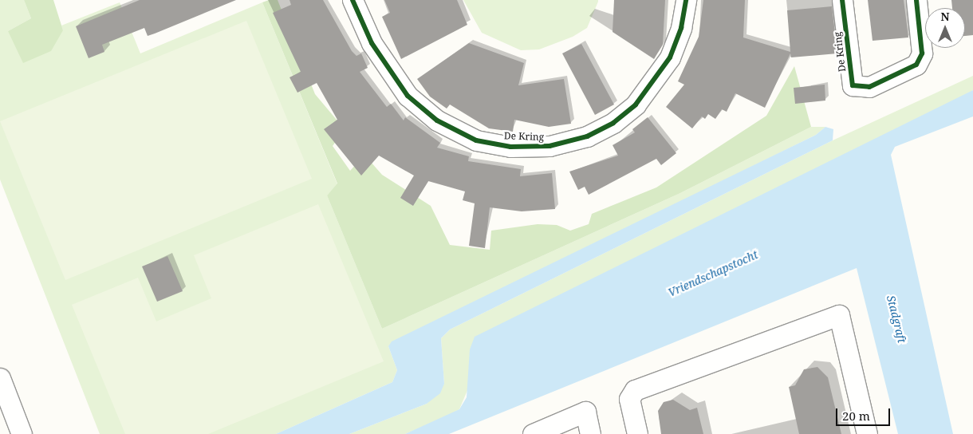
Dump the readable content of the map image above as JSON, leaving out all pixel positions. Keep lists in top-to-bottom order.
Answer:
{
  "streets": {
    "street": ["De Kring"]
  },
  "water": ["Vriendschapstocht", "Stadgraft"],
  "scale_bar": "20 m",
  "north": "top"
}
